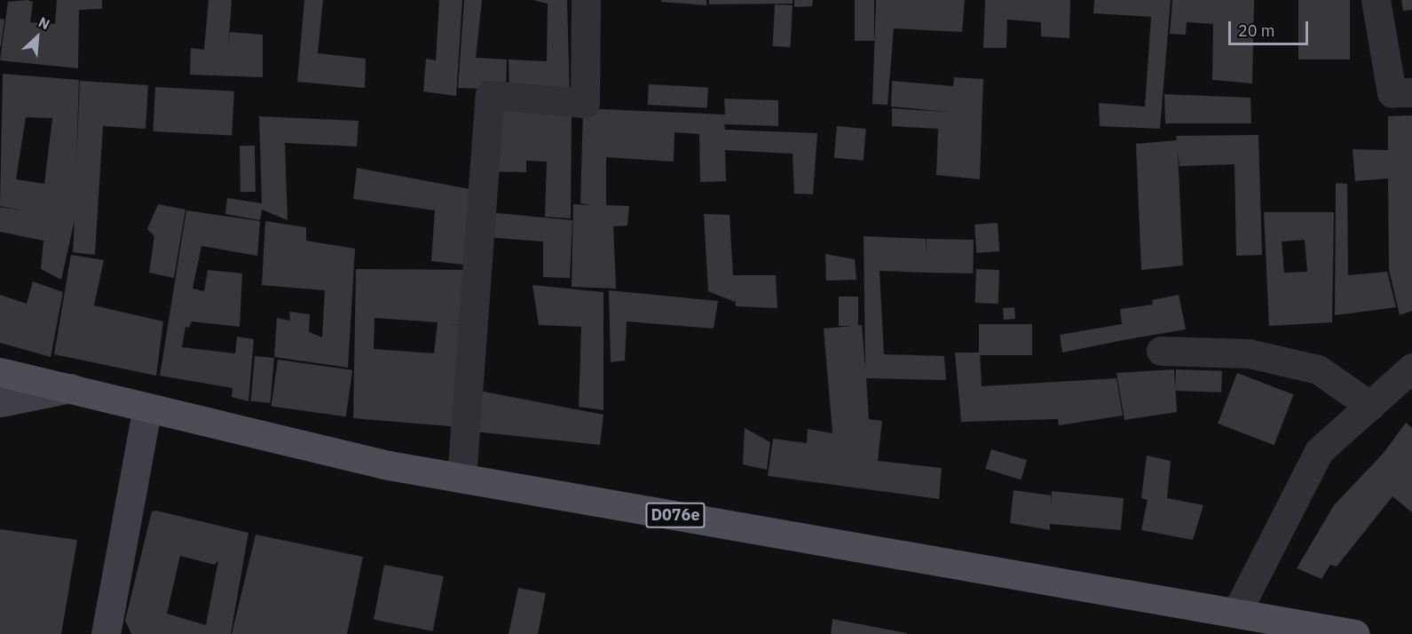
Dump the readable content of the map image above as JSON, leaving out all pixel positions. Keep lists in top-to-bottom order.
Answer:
{
  "streets": {
    "main road": ["D076e"]
  },
  "scale_bar": "20 m",
  "north": "top right"
}
